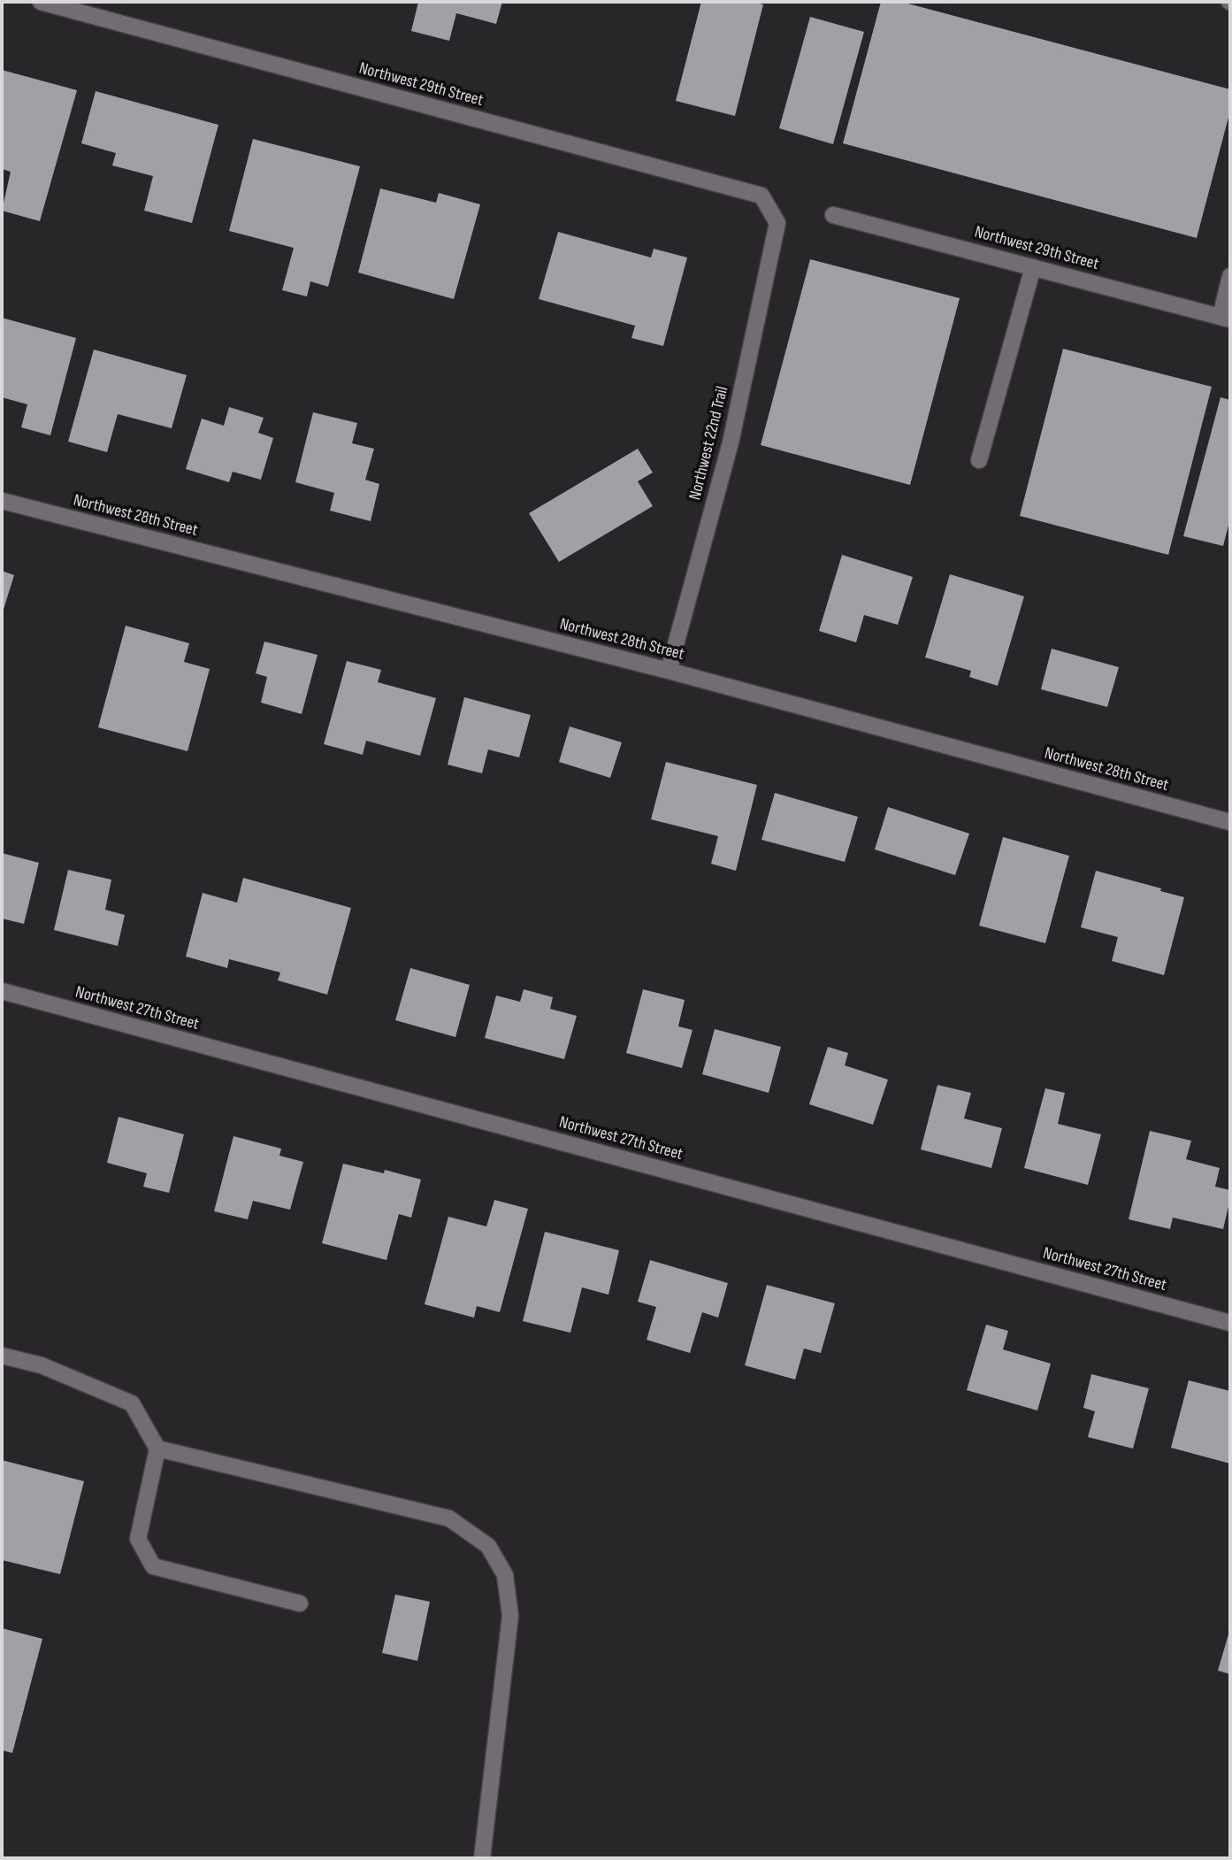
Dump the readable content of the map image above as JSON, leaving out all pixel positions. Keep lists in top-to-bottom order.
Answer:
{
  "streets": {
    "street": [
      "Northwest 29th Street",
      "Northwest 22nd Trail",
      "Northwest 28th Street",
      "Northwest 27th Street"
    ]
  },
  "crossings": [
    ["Northwest 29th Street", "Northwest 22nd Trail"],
    ["Northwest 22nd Trail", "Northwest 28th Street"]
  ]
}
